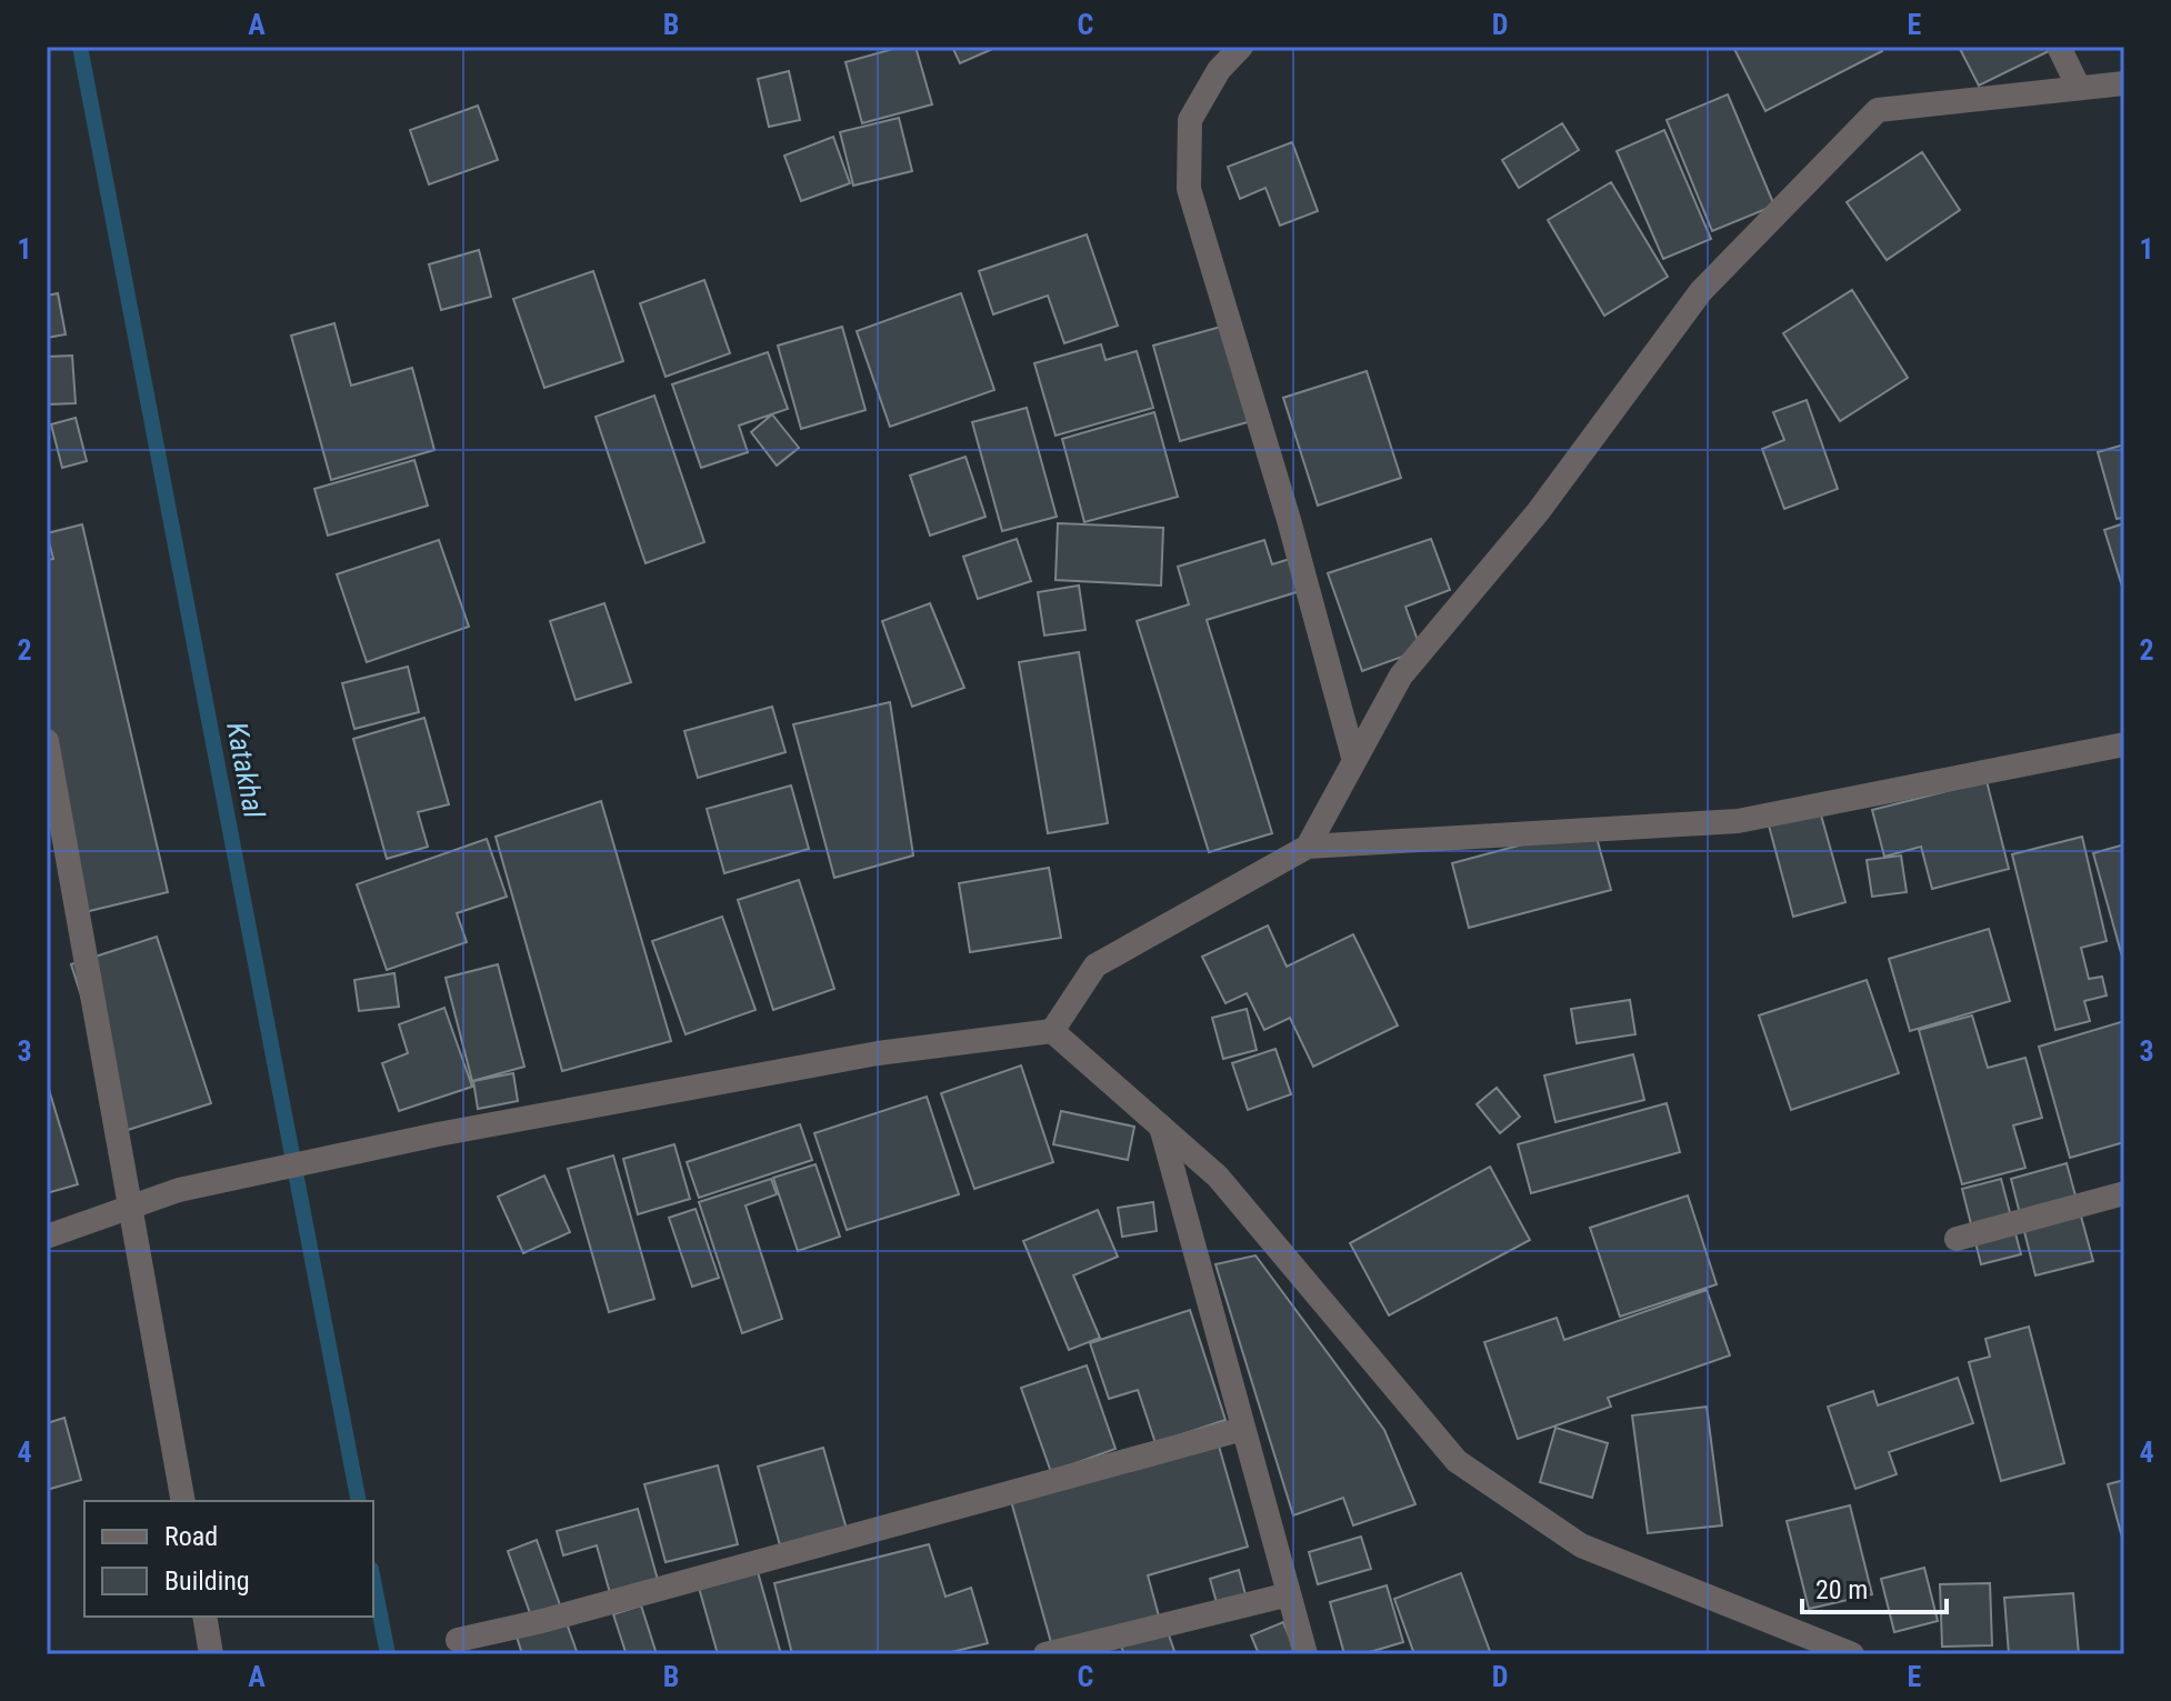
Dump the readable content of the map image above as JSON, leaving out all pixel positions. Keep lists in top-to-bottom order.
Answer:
{
  "water": ["Katakhal"],
  "legend": ["Road", "Building"],
  "scale_bar": "20 m",
  "grid": {
    "columns": [
      "A",
      "B",
      "C",
      "D",
      "E"
    ],
    "rows": [
      "1",
      "2",
      "3",
      "4"
    ]
  }
}
